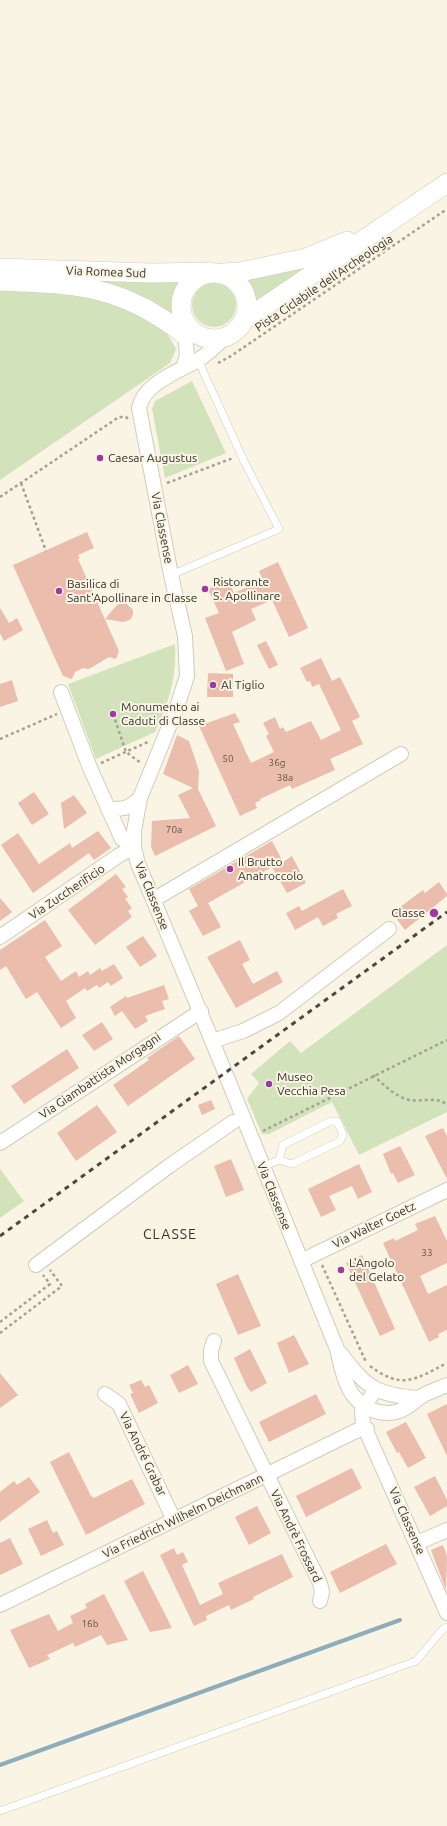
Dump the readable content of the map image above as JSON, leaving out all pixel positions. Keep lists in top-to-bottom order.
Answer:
{
  "streets": {
    "main road": ["Via Romea Sud"],
    "street": [
      "Via Classense",
      "Via Zuccherificio",
      "Via Giambattista Morgagni",
      "Via Walter Goetz",
      "Via André Grabar",
      "Via Friedrich Wilhelm Deichmann",
      "Via Andrè Frossard"
    ],
    "path": ["Pista Ciclabile dell'Archeologia"]
  },
  "crossings": [
    ["Via Romea Sud", "Via Classense"],
    ["Via Classense", "Via Zuccherificio"],
    ["Via Classense", "Via Giambattista Morgagni"],
    ["Via Classense", "Via Walter Goetz"],
    ["Via Classense", "Via Friedrich Wilhelm Deichmann"],
    ["Via André Grabar", "Via Friedrich Wilhelm Deichmann"],
    ["Via Friedrich Wilhelm Deichmann", "Via Andrè Frossard"]
  ],
  "districts": ["CLASSE"],
  "places": [
    "Caesar Augustus",
    "Ristorante S. Apollinare",
    "Basilica di Sant'Apollinare in Classe",
    "Al Tiglio",
    "Monumento ai Caduti di Classe",
    "Il Brutto Anatroccolo",
    "Classe",
    "Museo Vecchia Pesa",
    "L'Angolo del Gelato"
  ],
  "house_numbers": [
    "50",
    "36g",
    "38a",
    "70a",
    "33",
    "16b"
  ]
}
